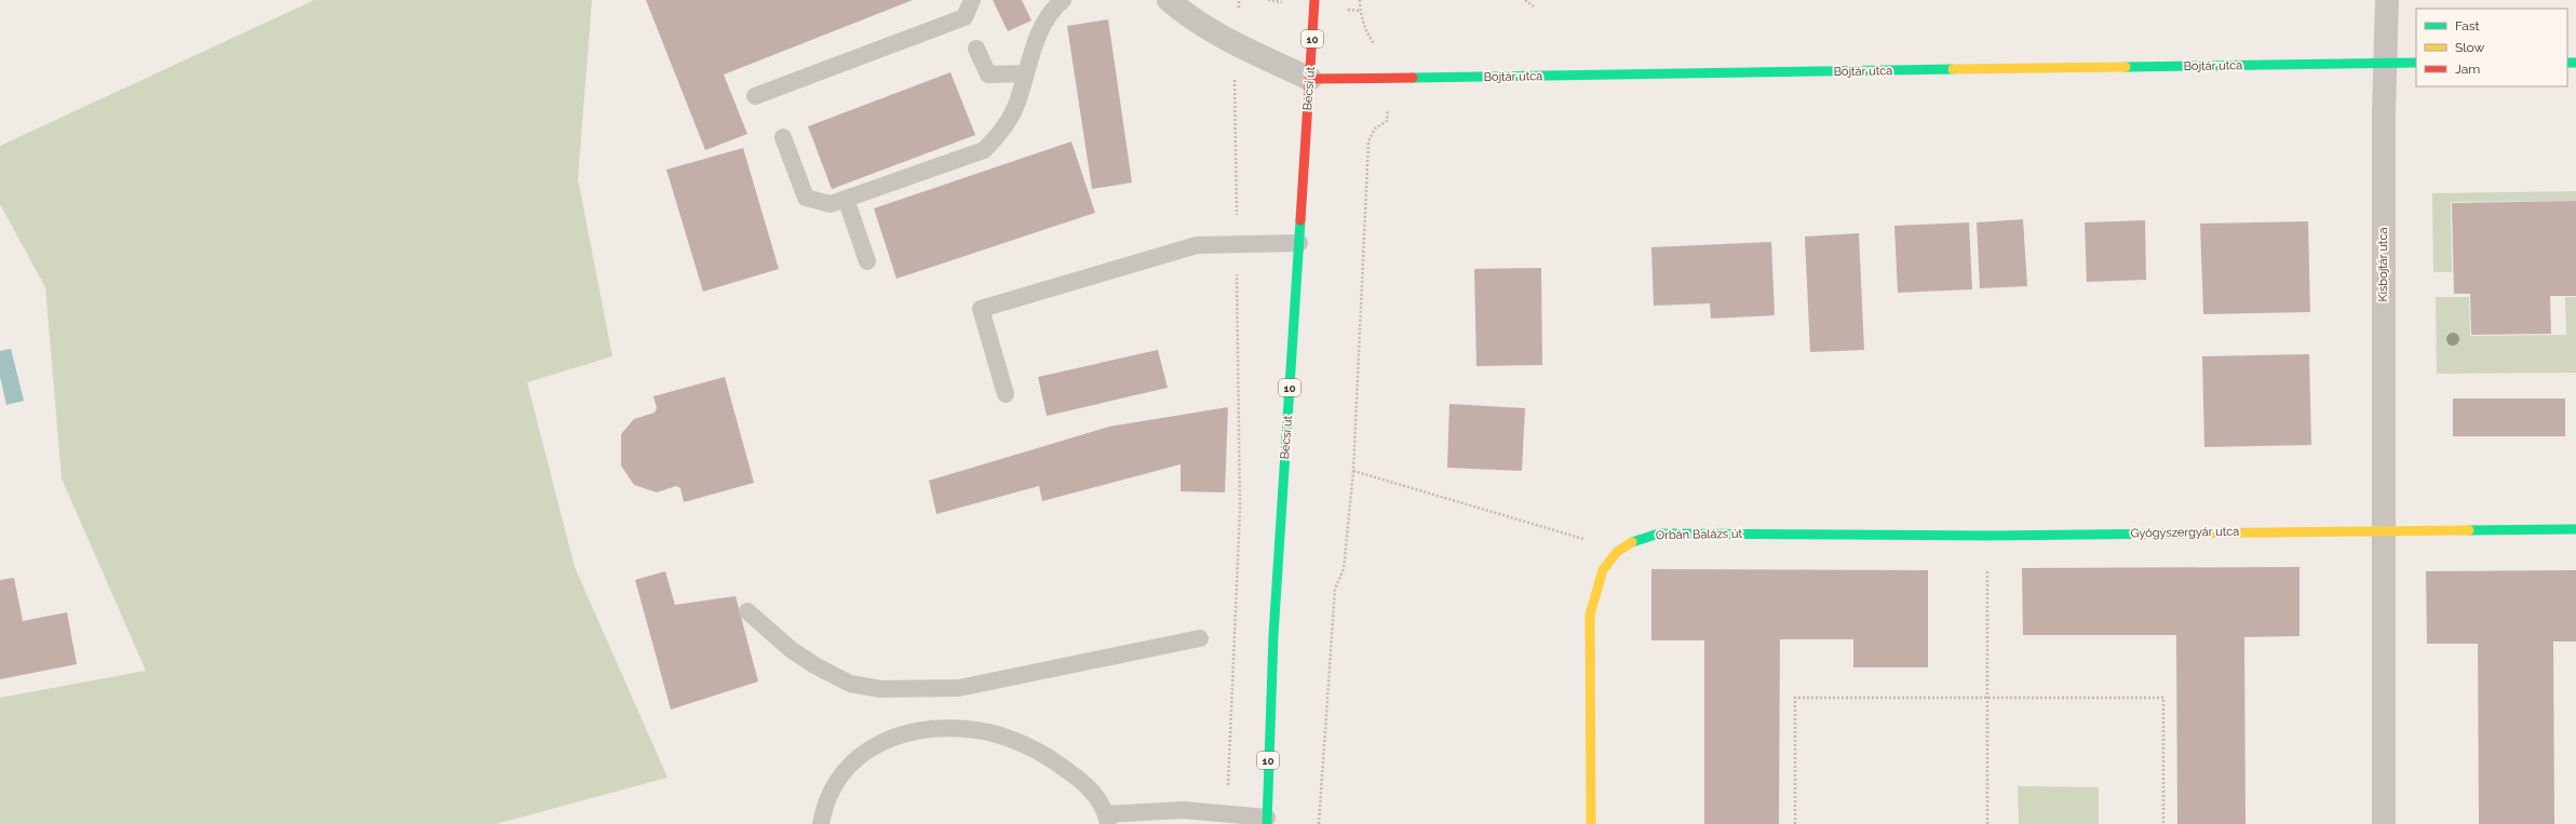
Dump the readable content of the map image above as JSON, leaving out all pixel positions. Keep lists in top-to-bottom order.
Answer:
{
  "streets": {
    "street": [
      "10",
      "Bojtár utca",
      "Bécsi út",
      "Kisbojtár utca",
      "Gyógyszergyár utca",
      "Orbán Balázs út"
    ]
  },
  "crossings": [
    ["Bojtár utca", "Bécsi út"],
    ["Bojtár utca", "Kisbojtár utca"],
    ["Kisbojtár utca", "Gyógyszergyár utca"],
    ["Gyógyszergyár utca", "Orbán Balázs út"]
  ],
  "legend": ["Fast", "Slow", "Jam"]
}
